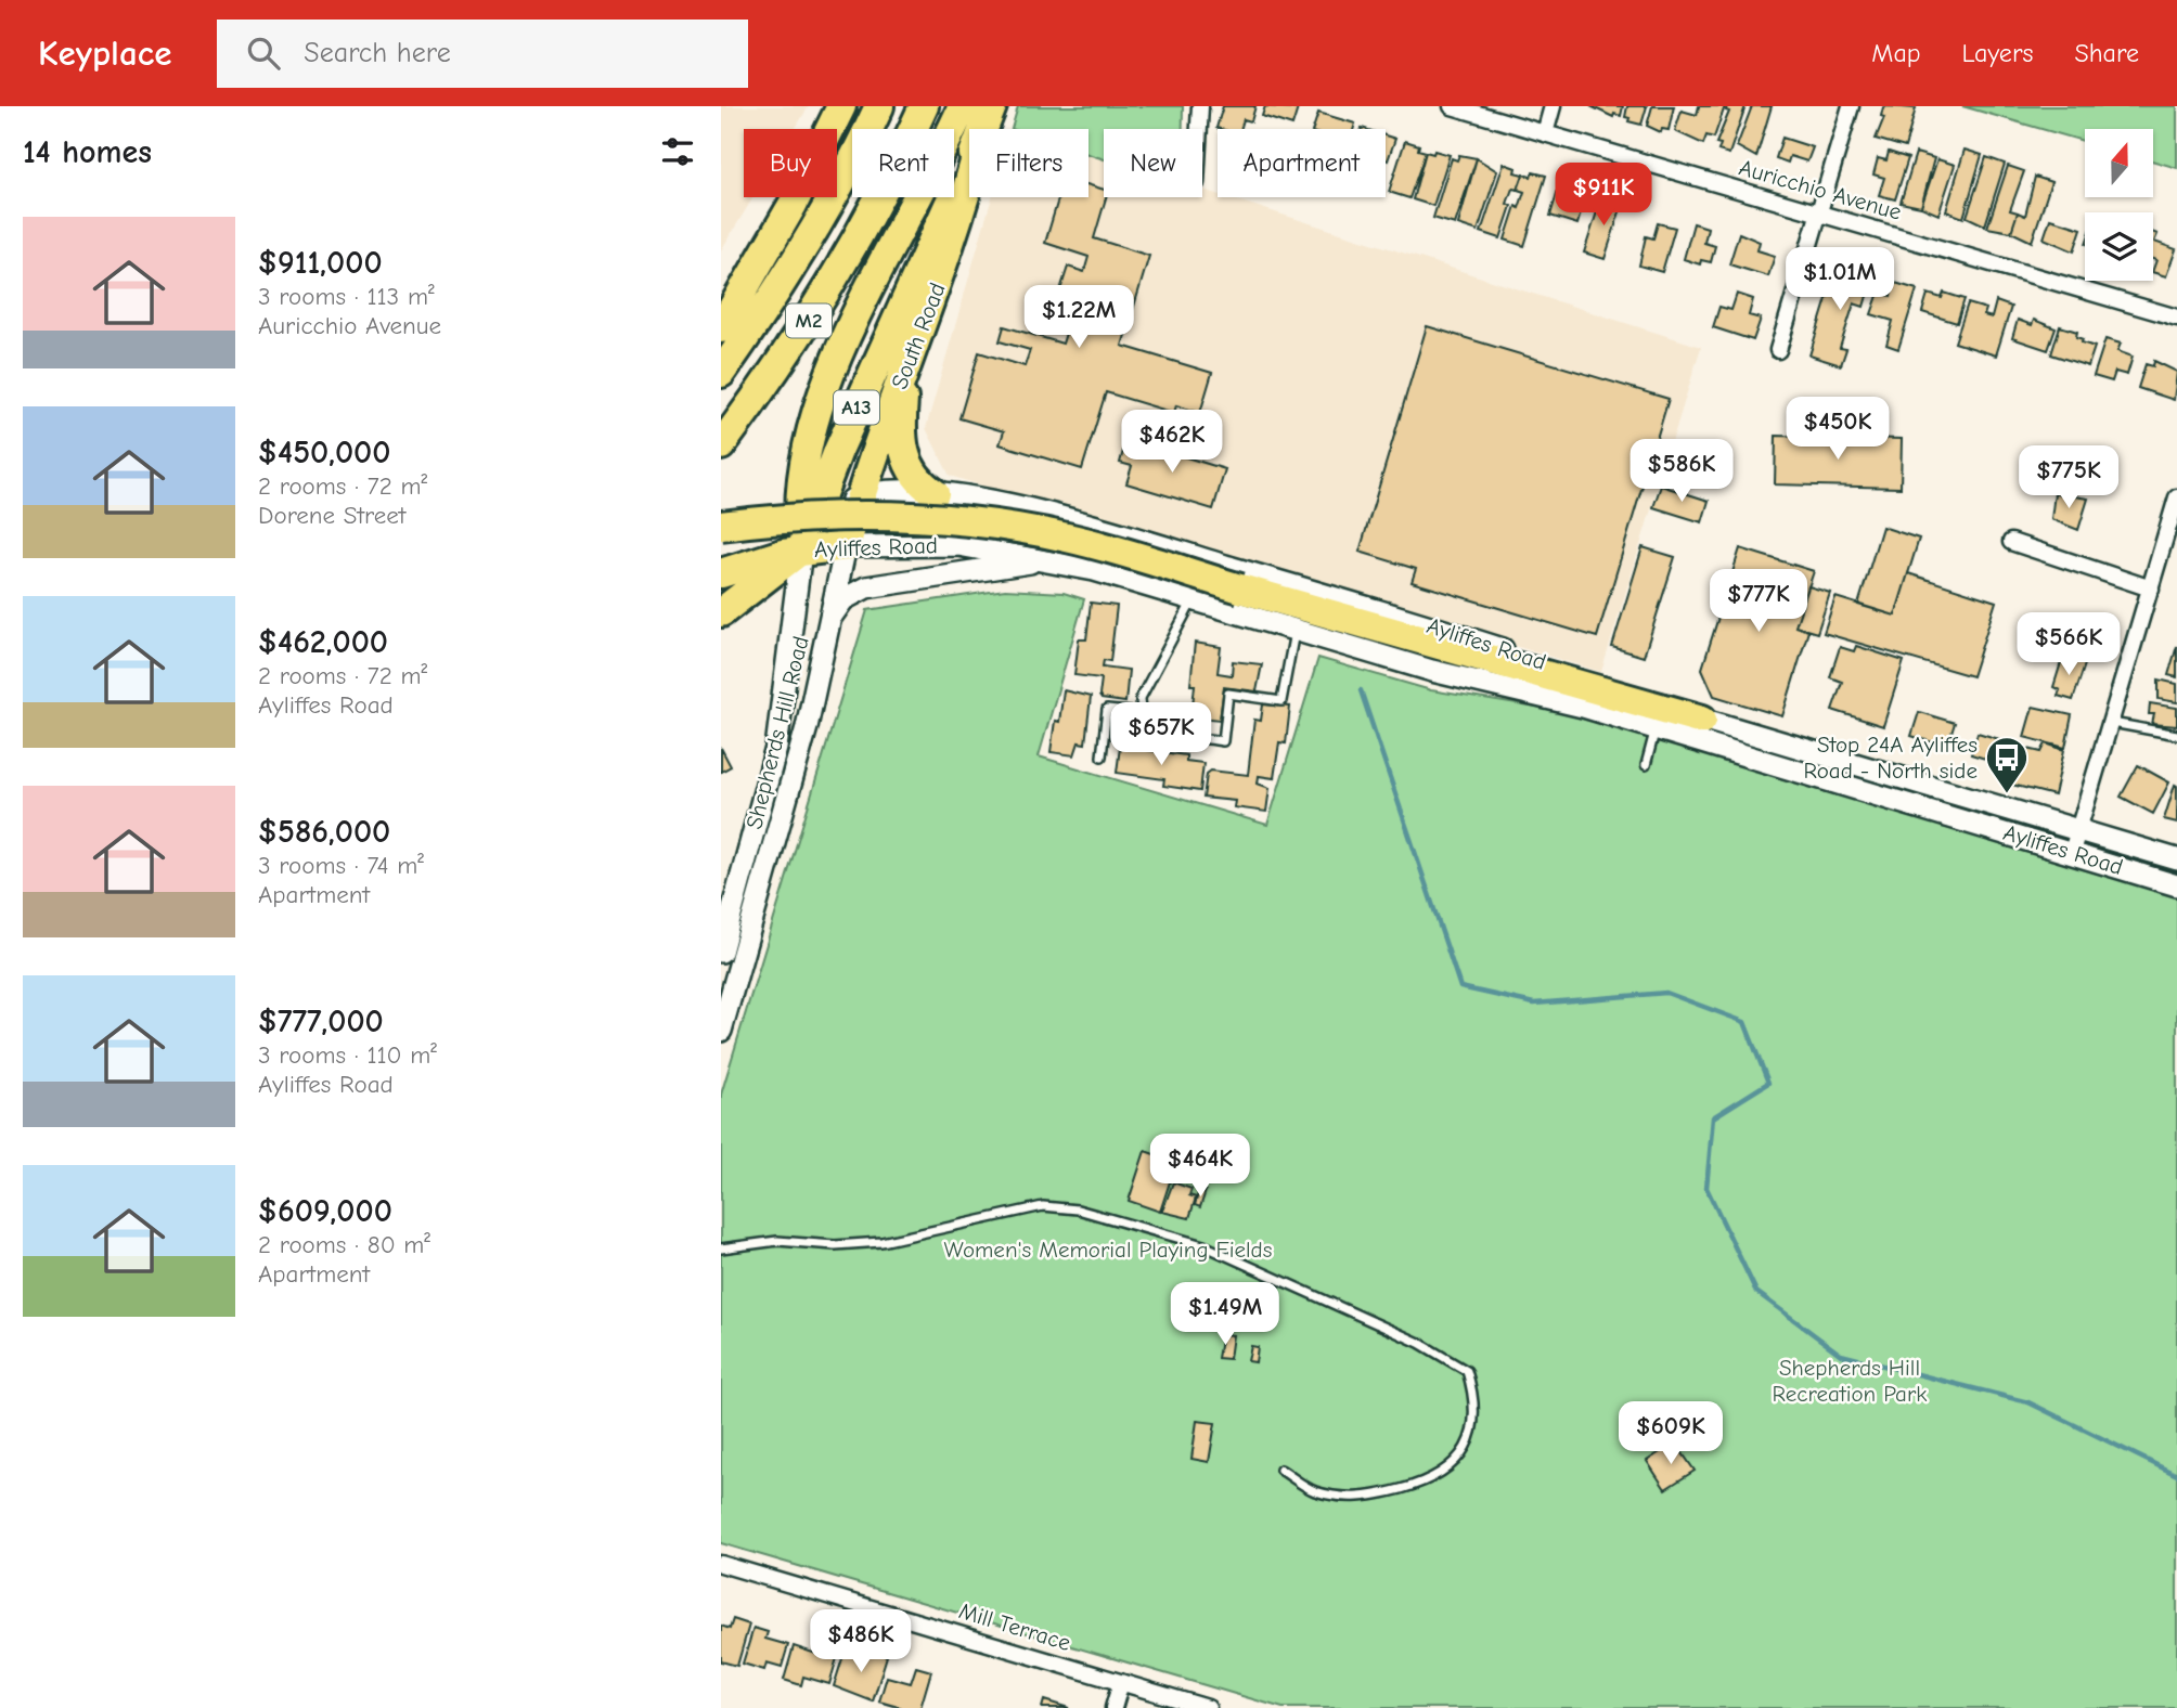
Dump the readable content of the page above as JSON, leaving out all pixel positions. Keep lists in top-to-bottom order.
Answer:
{
  "streets": {
    "highway": [
      "M2",
      "South Road",
      "A13",
      "Ayliffes Road"
    ],
    "main road": ["Shepherds Hill Road"],
    "street": ["Auricchio Avenue", "Mill Terrace"]
  },
  "crossings": [
    ["South Road", "Ayliffes Road"],
    ["South Road", "Shepherds Hill Road"],
    ["Ayliffes Road", "Shepherds Hill Road"]
  ],
  "parks": ["Women's Memorial Playing Fields", "Shepherds Hill Recreation Park"],
  "places": {
    "bus stop": ["Stop 24A Ayliffes Road - North side"]
  },
  "north": "top",
  "page": {
    "header": "Keyplace",
    "search": "Search here",
    "nav": ["Map", "Layers", "Share"],
    "heading": "14 homes",
    "chip": [
      "Buy",
      "Rent",
      "Filters",
      "New",
      "Apartment"
    ],
    "price": [
      "$911K",
      "$1.01M",
      "$1.22M",
      "$450K",
      "$462K",
      "$586K",
      "$775K",
      "$777K",
      "$566K",
      "$657K",
      "$464K",
      "$1.49M",
      "$609K",
      "$486K"
    ],
    "list": [
      {
        "name": "$911,000",
        "note": "3 rooms · 113 m² · Auricchio Avenue"
      },
      {
        "name": "$450,000",
        "note": "2 rooms · 72 m² · Dorene Street"
      },
      {
        "name": "$462,000",
        "note": "2 rooms · 72 m² · Ayliffes Road"
      },
      {
        "name": "$586,000",
        "note": "3 rooms · 74 m² · Apartment"
      },
      {
        "name": "$777,000",
        "note": "3 rooms · 110 m² · Ayliffes Road"
      },
      {
        "name": "$609,000",
        "note": "2 rooms · 80 m² · Apartment"
      }
    ]
  }
}
